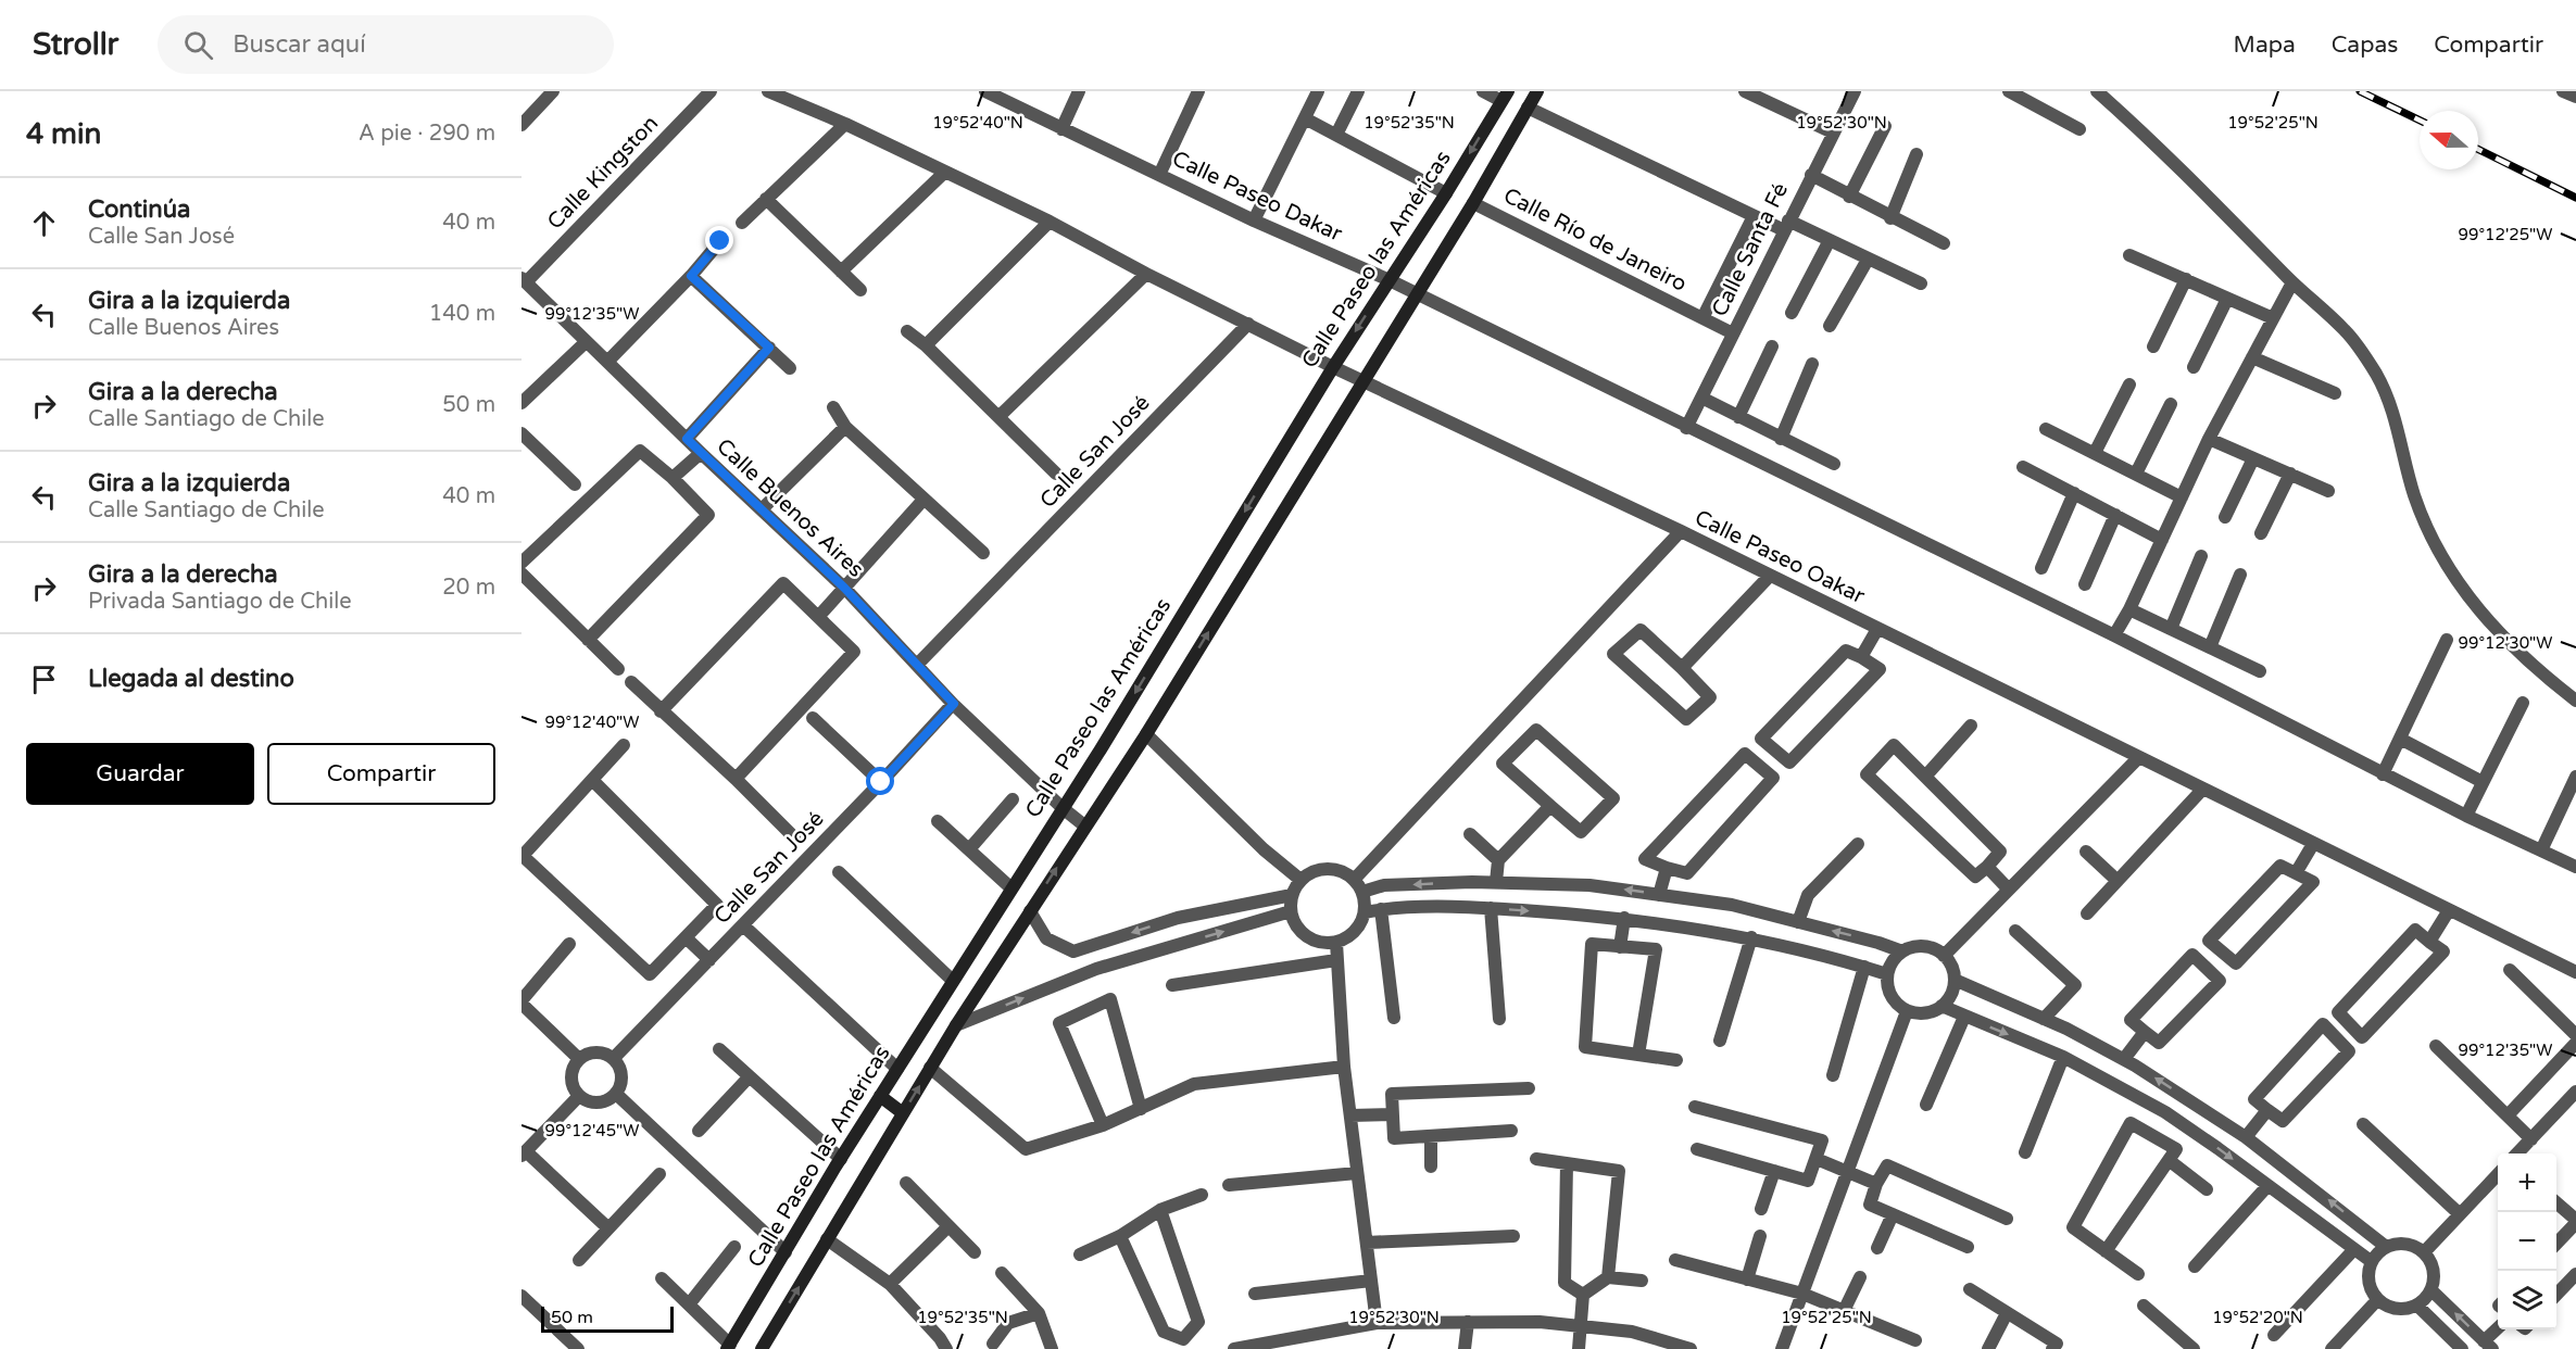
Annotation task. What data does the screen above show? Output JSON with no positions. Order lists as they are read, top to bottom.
{
  "streets": {
    "street": [
      "Calle Kingston",
      "Calle Paseo Dakar",
      "Calle Río de Janeiro",
      "Calle Santa Fé",
      "Calle Paseo las Américas",
      "Calle San José",
      "Calle Buenos Aires",
      "Calle Paseo Oakar"
    ]
  },
  "crossings": [
    ["Calle Kingston", "Calle Buenos Aires"],
    ["Calle Paseo Dakar", "Calle Santa Fé"],
    ["Calle Paseo Dakar", "Calle Paseo las Américas"],
    ["Calle Río de Janeiro", "Calle Santa Fé"],
    ["Calle Paseo las Américas", "Calle Buenos Aires"],
    ["Calle San José", "Calle Buenos Aires"]
  ],
  "scale_bar": "50 m",
  "north": "left",
  "page": {
    "header": "Strollr",
    "search": "Buscar aquí",
    "nav": ["Mapa", "Capas", "Compartir"],
    "heading": ["4 min", "A pie · 290 m"],
    "list": [
      ["Continúa", "Calle San José", "40 m"],
      ["Gira a la izquierda", "Calle Buenos Aires", "140 m"],
      ["Gira a la derecha", "Calle Santiago de Chile", "50 m"],
      ["Gira a la izquierda", "Calle Santiago de Chile", "40 m"],
      ["Gira a la derecha", "Privada Santiago de Chile", "20 m"],
      "Llegada al destino"
    ],
    "buttons": ["Guardar", "Compartir"],
    "map_buttons": ["+", "−"],
    "scale": "50 m"
  },
  "coordinates": [
    "19°52'40\"N",
    "19°52'35\"N",
    "19°52'30\"N",
    "19°52'25\"N",
    "99°12'25\"W",
    "99°12'35\"W",
    "99°12'30\"W",
    "99°12'40\"W",
    "99°12'45\"W",
    "19°52'20\"N"
  ]
}
